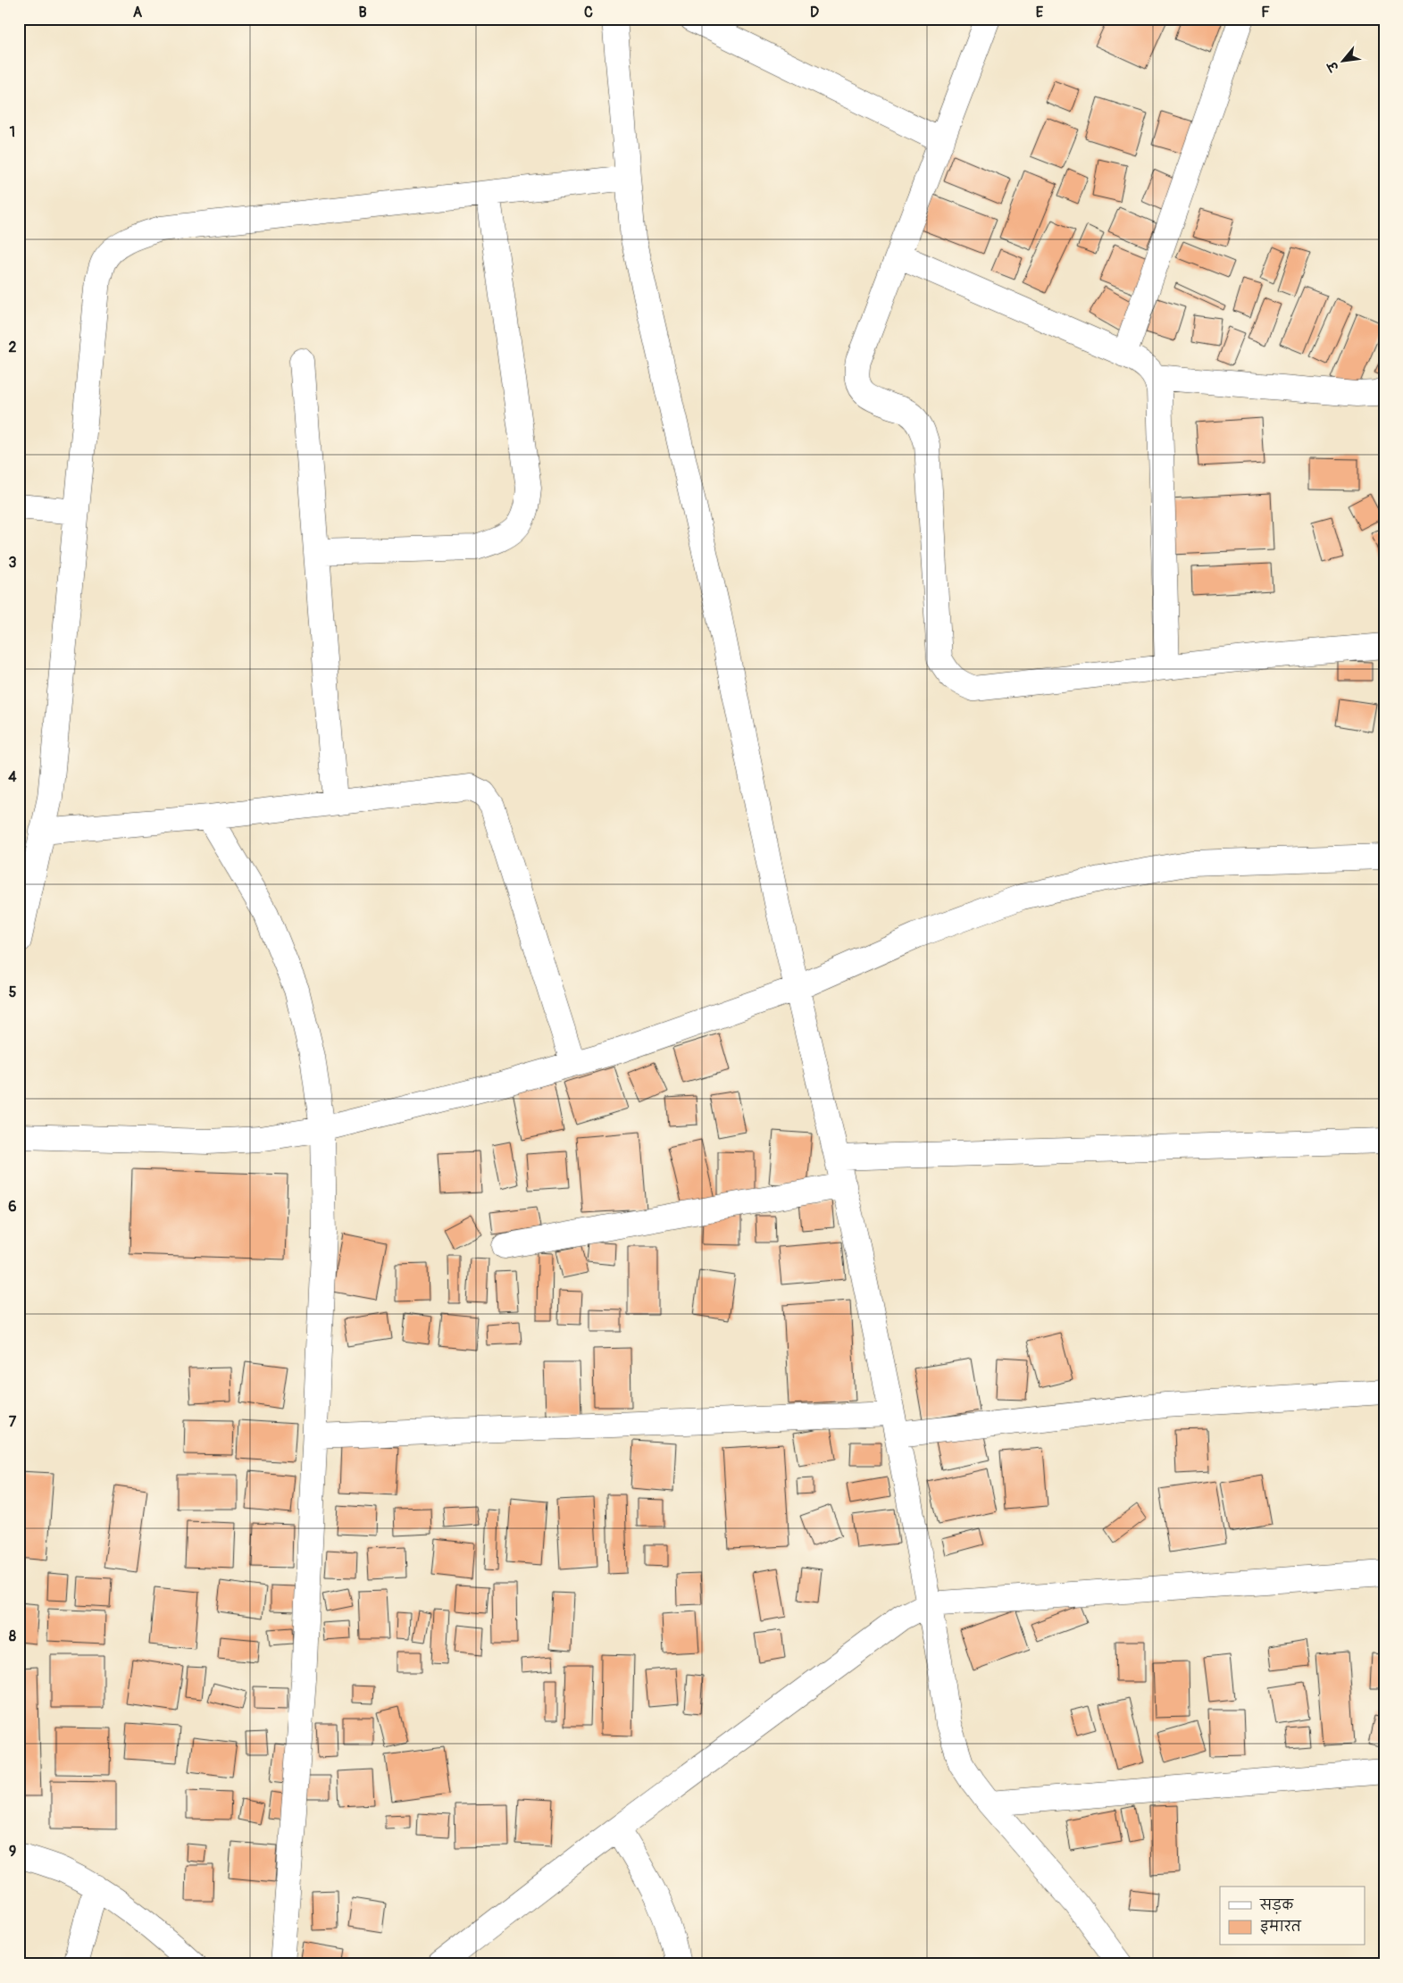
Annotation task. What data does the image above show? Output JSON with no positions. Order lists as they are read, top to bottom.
{
  "legend": ["सड़क", "इमारत"],
  "north": "bottom left",
  "grid": {
    "columns": [
      "A",
      "B",
      "C",
      "D",
      "E",
      "F"
    ],
    "rows": [
      "1",
      "2",
      "3",
      "4",
      "5",
      "6",
      "7",
      "8",
      "9"
    ]
  }
}
